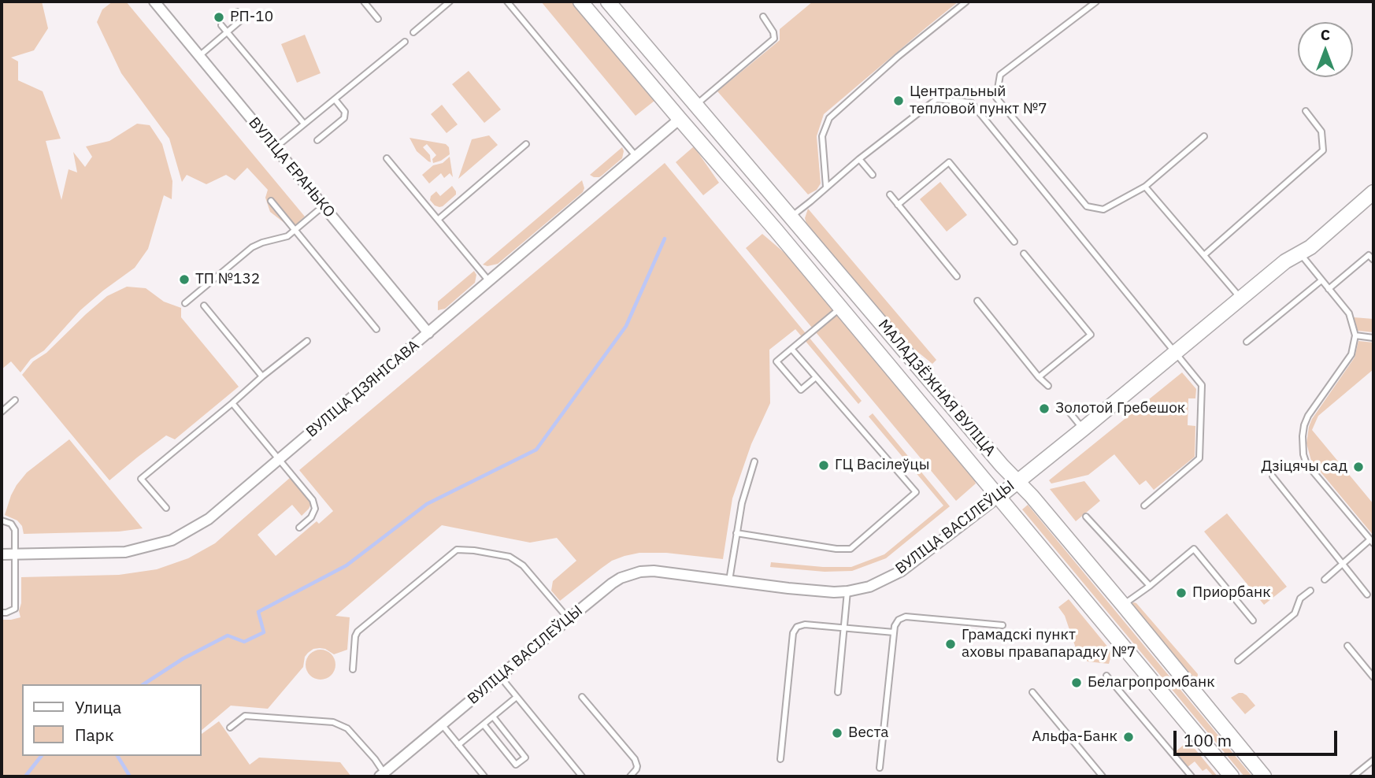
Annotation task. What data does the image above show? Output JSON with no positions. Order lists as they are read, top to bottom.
{
  "streets": {
    "main road": ["МАЛАДЗЁЖНАЯ ВУЛІЦА", "ВУЛІЦА ВАСІЛЕЎЦЫ"],
    "street": ["ВУЛІЦА ЕРАНЬКО", "ВУЛІЦА ДЗЯНІСАВА"]
  },
  "crossings": [
    ["ВУЛІЦА ЕРАНЬКО", "ВУЛІЦА ДЗЯНІСАВА"],
    ["МАЛАДЗЁЖНАЯ ВУЛІЦА", "ВУЛІЦА ДЗЯНІСАВА"],
    ["МАЛАДЗЁЖНАЯ ВУЛІЦА", "ВУЛІЦА ВАСІЛЕЎЦЫ"]
  ],
  "places": [
    "РП-10",
    "Центральный тепловой пункт №7",
    "ТП №132",
    "Золотой Гребешок",
    "ГЦ Васілеўцы",
    "Дзіцячы сад",
    "Приорбанк",
    "Грамадскі пункт аховы правапарадку №7",
    "Белагропромбанк",
    "Веста",
    "Альфа-Банк"
  ],
  "legend": ["Улица", "Парк"],
  "scale_bar": "100 m",
  "north": "top"
}
